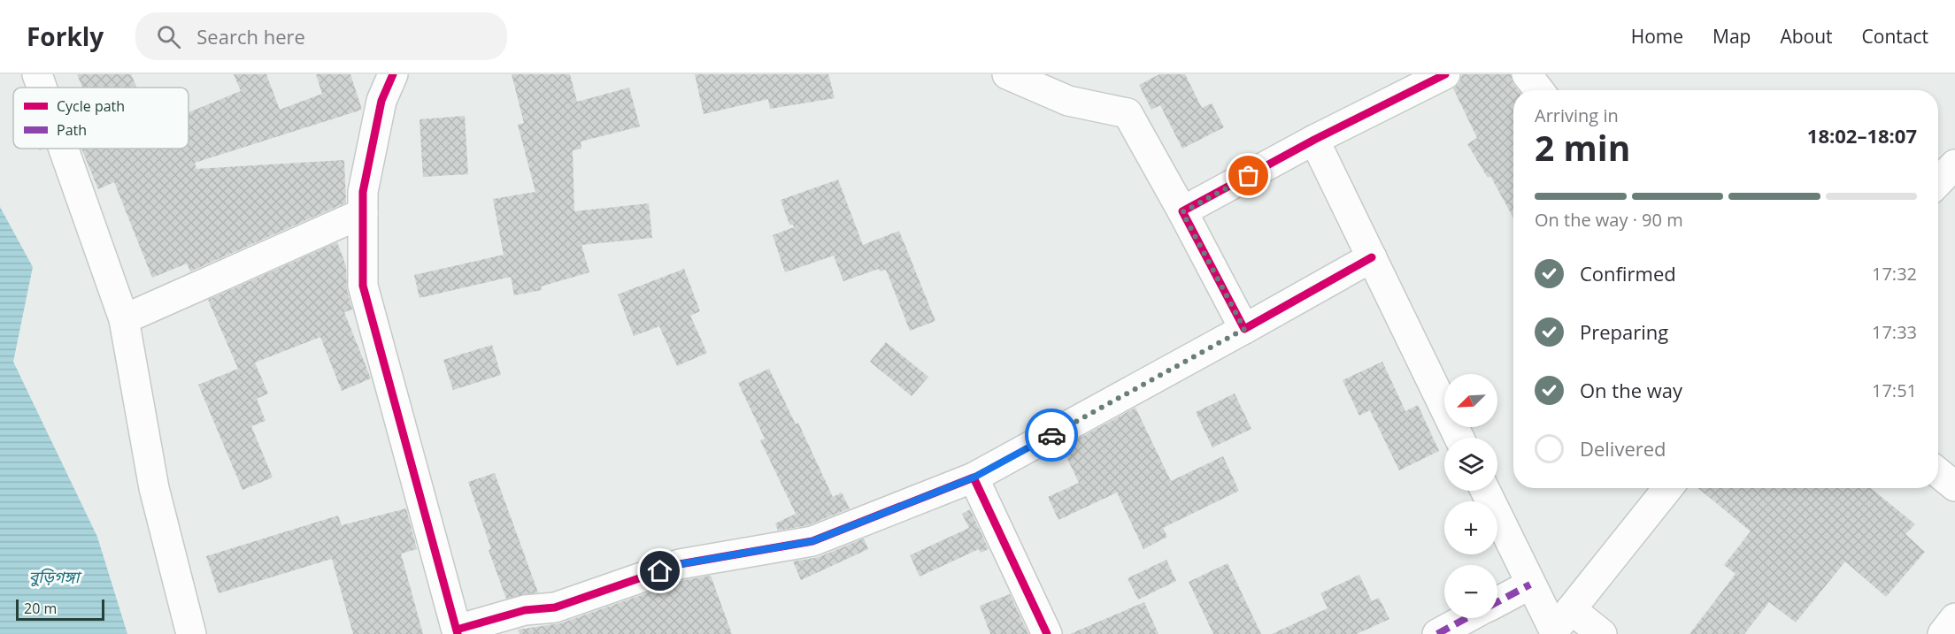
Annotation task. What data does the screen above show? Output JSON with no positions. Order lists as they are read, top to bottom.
{
  "water": ["বুড়িগঙ্গা"],
  "legend": ["Cycle path", "Path"],
  "scale_bar": "20 m",
  "north": "bottom left",
  "page": {
    "header": "Forkly",
    "search": "Search here",
    "nav": [
      "Home",
      "Map",
      "About",
      "Contact"
    ],
    "heading": ["2 min", "Arriving in", "18:02–18:07"],
    "bar": "On the way · 90 m",
    "list": [
      ["Confirmed", "17:32"],
      ["Preparing", "17:33"],
      ["On the way", "17:51"],
      "Delivered"
    ],
    "map_buttons": ["+", "−"],
    "scale": "20 m"
  }
}
